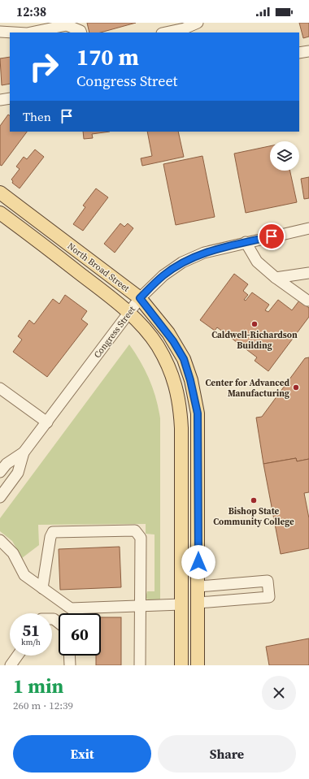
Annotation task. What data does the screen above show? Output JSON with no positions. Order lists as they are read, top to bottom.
{
  "streets": {
    "main road": ["North Broad Street"],
    "street": ["Congress Street"]
  },
  "crossings": [
    ["North Broad Street", "Congress Street"]
  ],
  "places": ["Caldwell-Richardson Building", "Center for Advanced Manufacturing", "Bishop State Community College"],
  "page": {
    "status": "12:38",
    "turn": ["170 m", "Congress Street"],
    "then": "Then",
    "speed": "51 km/h",
    "limit": "60",
    "heading": ["1 min", "260 m · 12:39"],
    "buttons": ["Exit", "Share"]
  }
}
